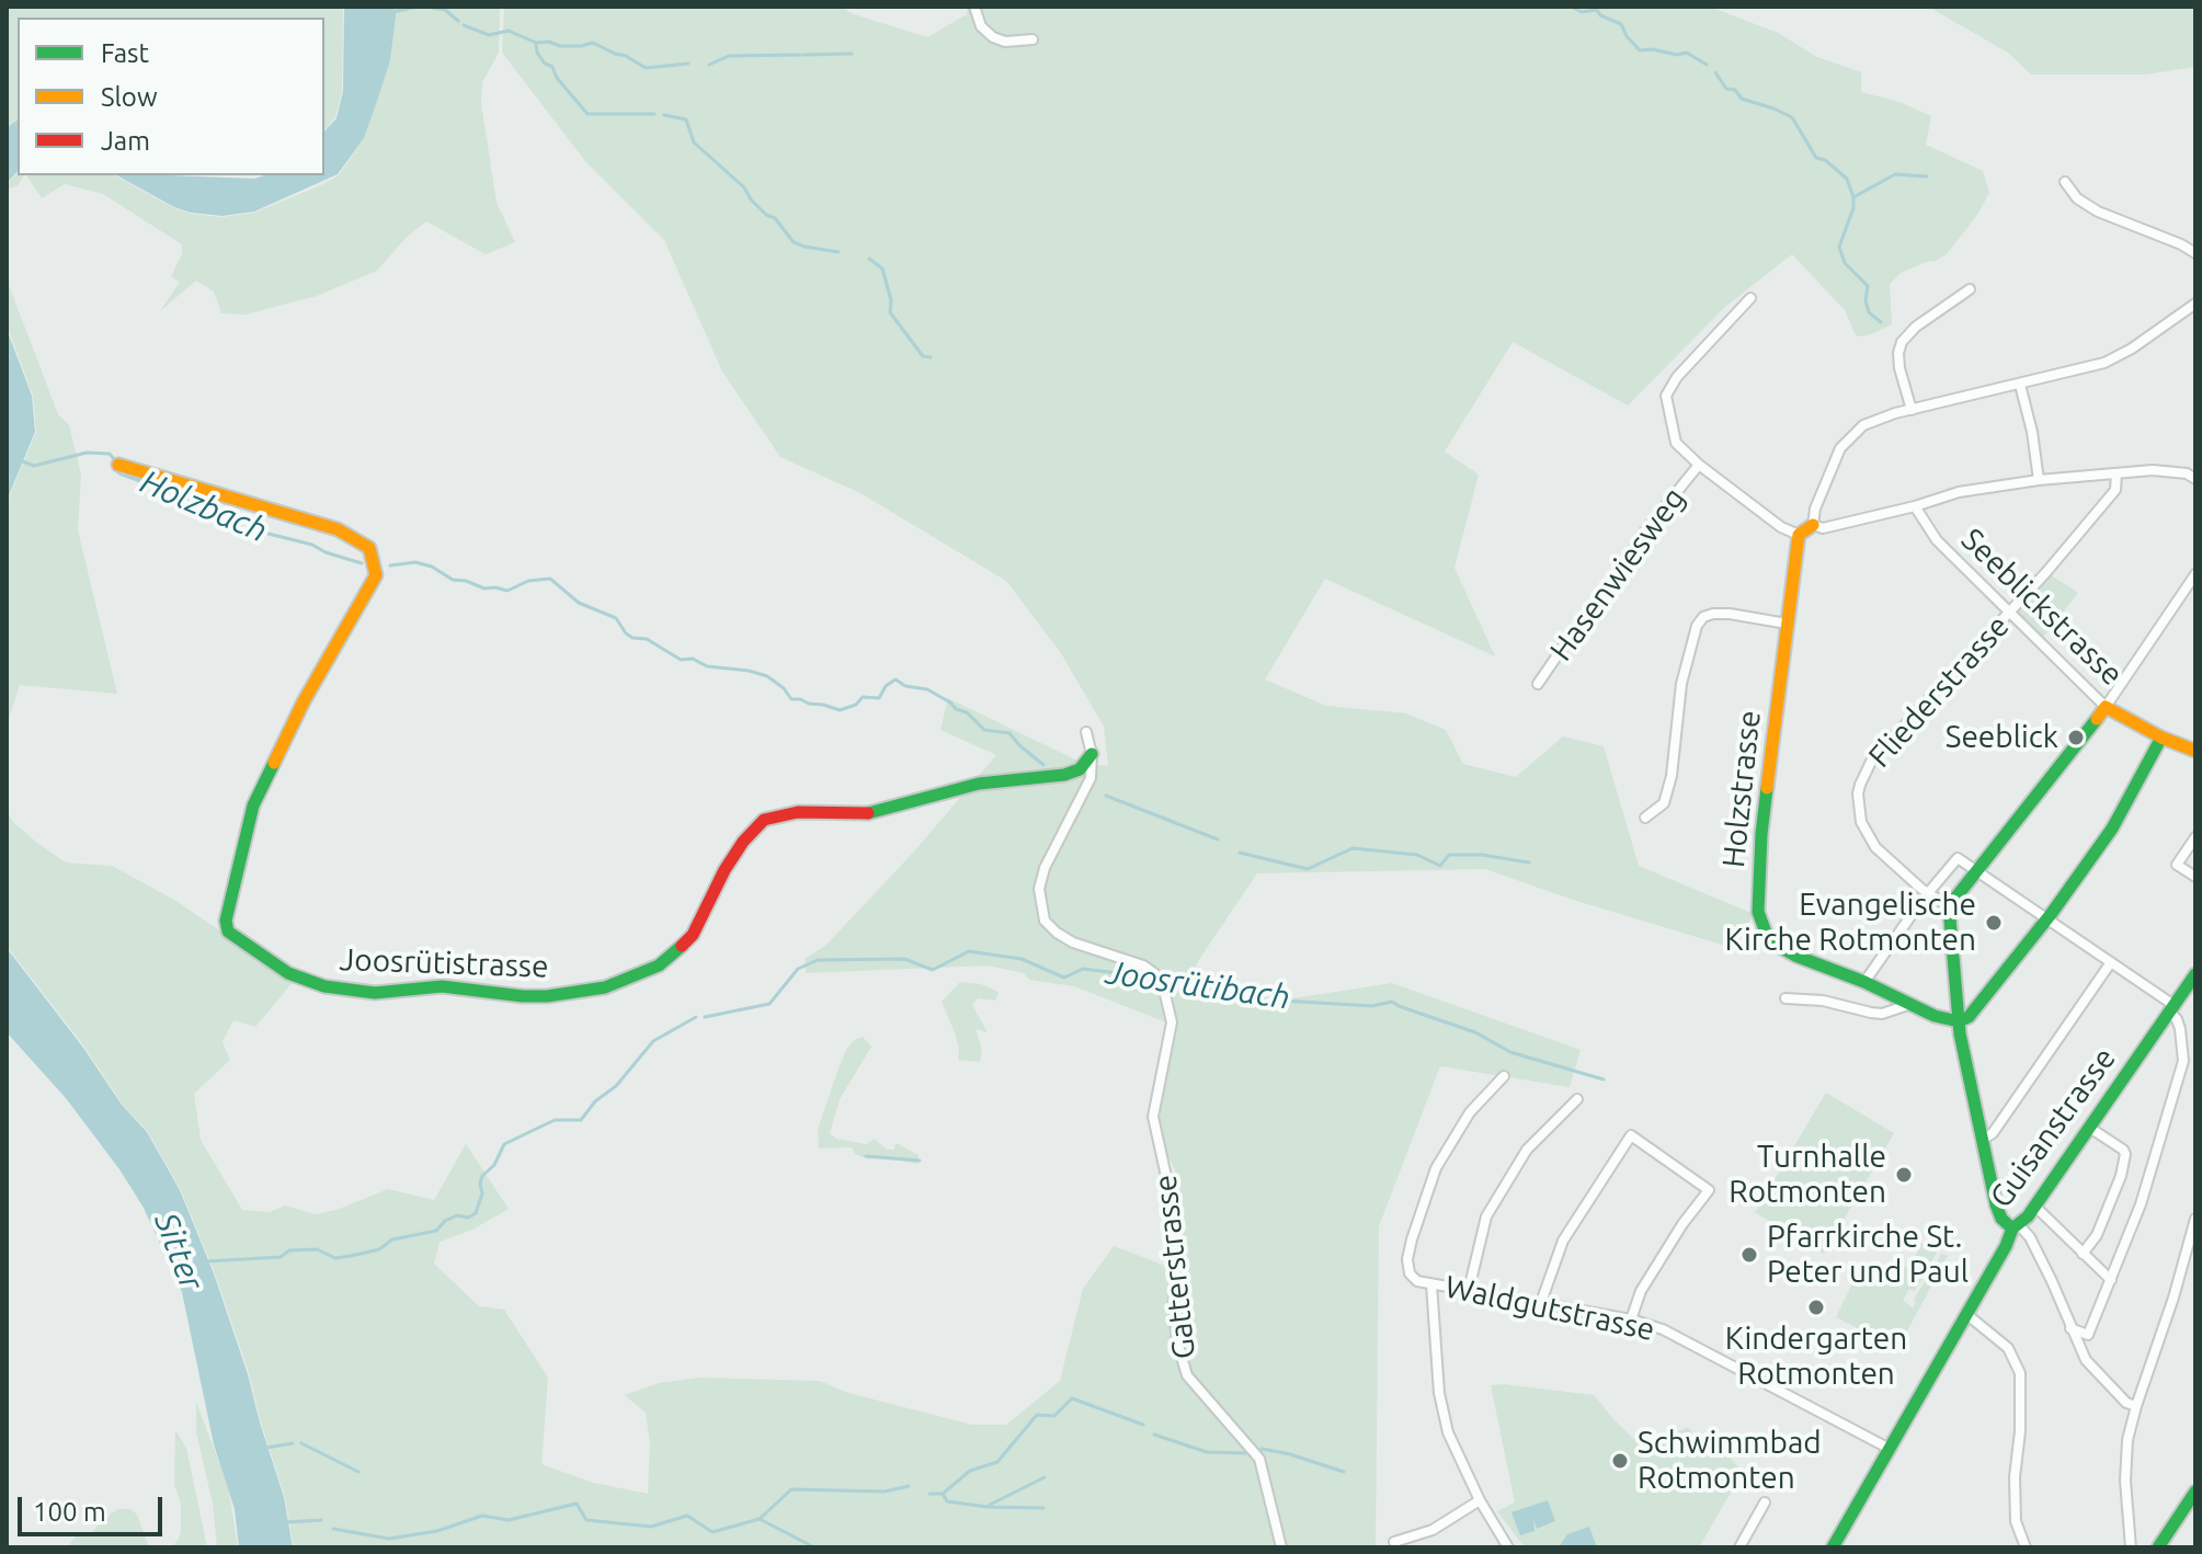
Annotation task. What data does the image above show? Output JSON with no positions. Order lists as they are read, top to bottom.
{
  "streets": {
    "street": [
      "Hasenwiesweg",
      "Seeblickstrasse",
      "Fliederstrasse",
      "Holzstrasse",
      "Joosrütistrasse",
      "Guisanstrasse",
      "Gatterstrasse",
      "Waldgutstrasse"
    ]
  },
  "crossings": [
    ["Seeblickstrasse", "Fliederstrasse"],
    ["Joosrütistrasse", "Gatterstrasse"],
    ["Guisanstrasse", "Waldgutstrasse"]
  ],
  "water": ["Holzbach", "Joosrütibach", "Sitter"],
  "places": [
    "Seeblick",
    "Evangelische Kirche Rotmonten",
    "Turnhalle Rotmonten",
    "Pfarrkirche St. Peter und Paul",
    "Kindergarten Rotmonten",
    "Schwimmbad Rotmonten"
  ],
  "legend": ["Fast", "Slow", "Jam"],
  "scale_bar": "100 m"
}
